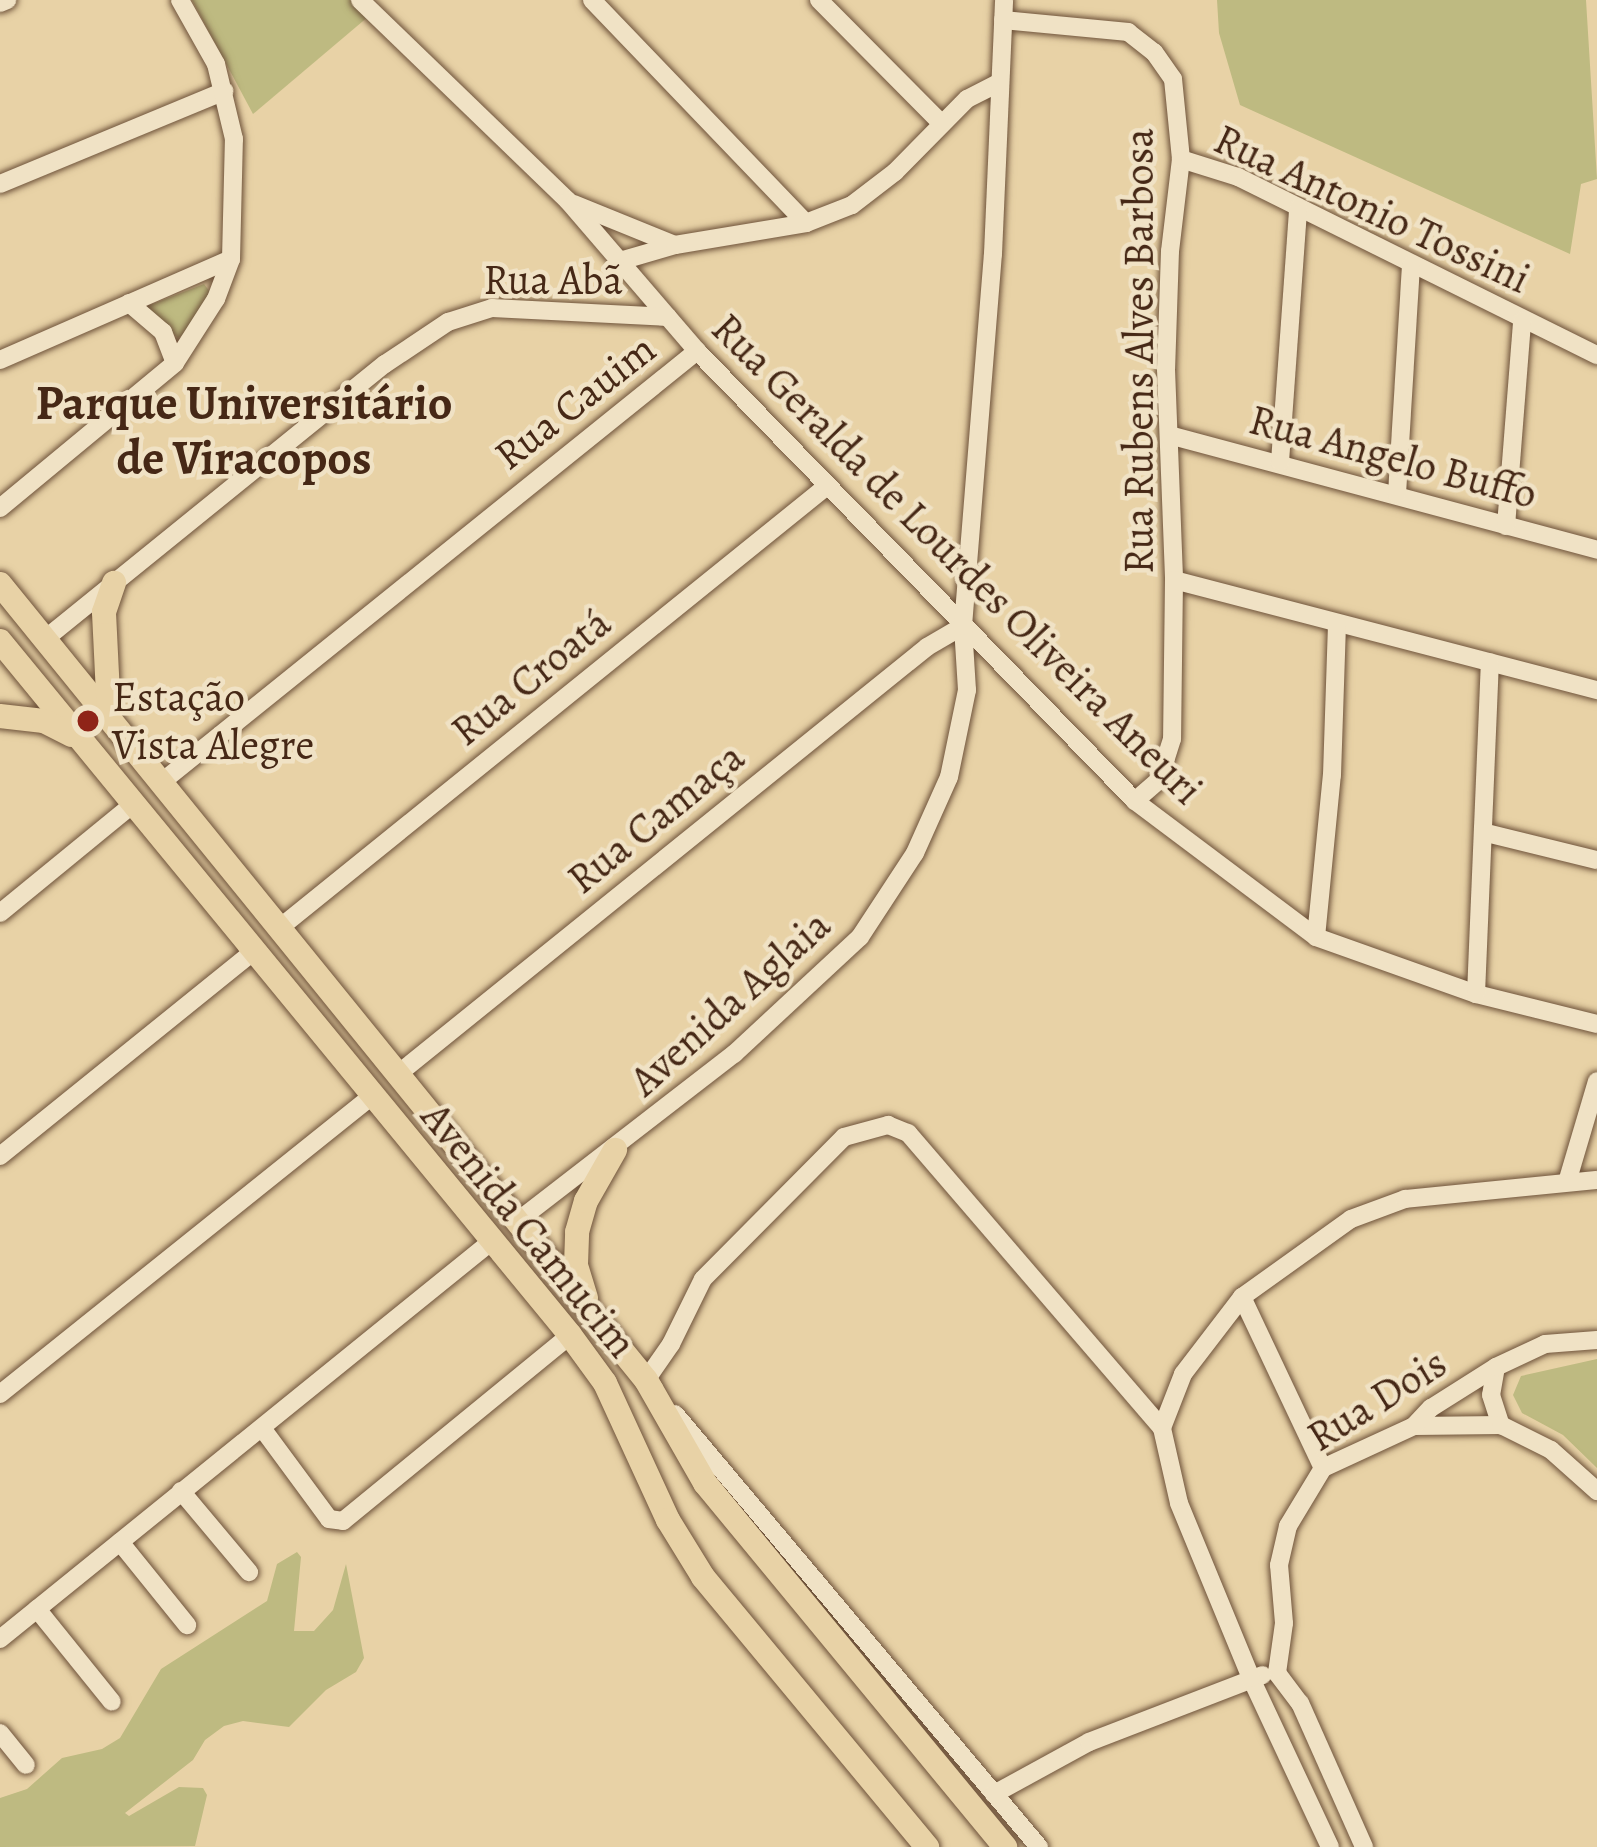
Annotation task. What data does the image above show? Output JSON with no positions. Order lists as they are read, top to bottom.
{
  "streets": {
    "main road": ["Avenida Camucim"],
    "street": [
      "Rua Antonio Tossini",
      "Rua Abã",
      "Rua Rubens Alves Barbosa",
      "Rua Cauim",
      "Rua Angelo Buffo",
      "Rua Geralda de Lourdes Oliveira Aneuri",
      "Rua Croatá",
      "Rua Camaça",
      "Avenida Aglaia",
      "Rua Dois"
    ]
  },
  "crossings": [
    ["Rua Antonio Tossini", "Rua Rubens Alves Barbosa"],
    ["Rua Abã", "Rua Geralda de Lourdes Oliveira Aneuri"],
    ["Rua Abã", "Avenida Camucim"],
    ["Rua Rubens Alves Barbosa", "Rua Angelo Buffo"],
    ["Rua Rubens Alves Barbosa", "Rua Geralda de Lourdes Oliveira Aneuri"],
    ["Rua Rubens Alves Barbosa", "Avenida Aglaia"],
    ["Rua Cauim", "Rua Geralda de Lourdes Oliveira Aneuri"],
    ["Rua Cauim", "Avenida Camucim"],
    ["Rua Geralda de Lourdes Oliveira Aneuri", "Rua Croatá"],
    ["Rua Geralda de Lourdes Oliveira Aneuri", "Rua Camaça"],
    ["Rua Geralda de Lourdes Oliveira Aneuri", "Avenida Aglaia"],
    ["Rua Croatá", "Avenida Camucim"],
    ["Rua Camaça", "Avenida Aglaia"],
    ["Rua Camaça", "Avenida Camucim"],
    ["Avenida Aglaia", "Avenida Camucim"]
  ],
  "districts": ["Parque Universitário de Viracopos"],
  "places": ["Estação Vista Alegre"]
}
